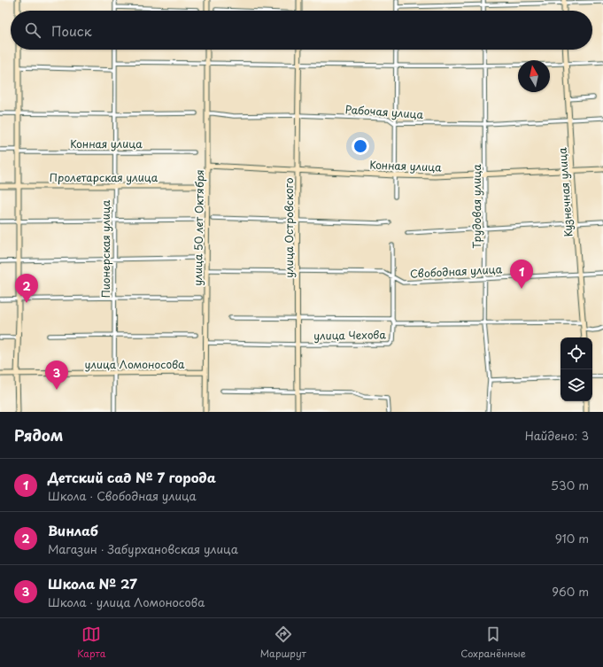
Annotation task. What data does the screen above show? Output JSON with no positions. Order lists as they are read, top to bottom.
{
  "streets": {
    "street": [
      "Рабочая улица",
      "Конная улица",
      "Пролетарская улица",
      "Кузнечная улица",
      "Трудовая улица",
      "улица 50 лет Октября",
      "улица Островского",
      "Пионерская улица",
      "Свободная улица",
      "улица Чехова",
      "улица Ломоносова"
    ]
  },
  "crossings": [
    ["Рабочая улица", "Кузнечная улица"],
    ["Рабочая улица", "Трудовая улица"],
    ["Рабочая улица", "улица 50 лет Октября"],
    ["Рабочая улица", "улица Островского"],
    ["Конная улица", "Кузнечная улица"],
    ["Конная улица", "Трудовая улица"],
    ["Конная улица", "улица 50 лет Октября"],
    ["Конная улица", "улица Островского"],
    ["Конная улица", "Пионерская улица"],
    ["Пролетарская улица", "улица 50 лет Октября"],
    ["Пролетарская улица", "Пионерская улица"],
    ["Кузнечная улица", "Свободная улица"],
    ["Кузнечная улица", "улица Чехова"],
    ["Трудовая улица", "Свободная улица"],
    ["Трудовая улица", "улица Чехова"],
    ["улица 50 лет Октября", "Свободная улица"],
    ["улица 50 лет Октября", "улица Чехова"],
    ["улица 50 лет Октября", "улица Ломоносова"],
    ["улица Островского", "Свободная улица"],
    ["улица Островского", "улица Чехова"],
    ["Пионерская улица", "улица Ломоносова"]
  ],
  "north": "top",
  "page": {
    "search": "Поиск",
    "pins": ["1", "2", "3"],
    "heading": ["Рядом", "Найдено: 3"],
    "list": [
      {
        "mark": "1",
        "name": "Детский сад № 7 города",
        "note": "Школа · Свободная улица",
        "value": "530 m"
      },
      {
        "mark": "2",
        "name": "Винлаб",
        "note": "Магазин · Забурхановская улица",
        "value": "910 m"
      },
      {
        "mark": "3",
        "name": "Школа № 27",
        "note": "Школа · улица Ломоносова",
        "value": "960 m"
      }
    ],
    "nav": ["Карта", "Маршрут", "Сохранённые"]
  }
}
